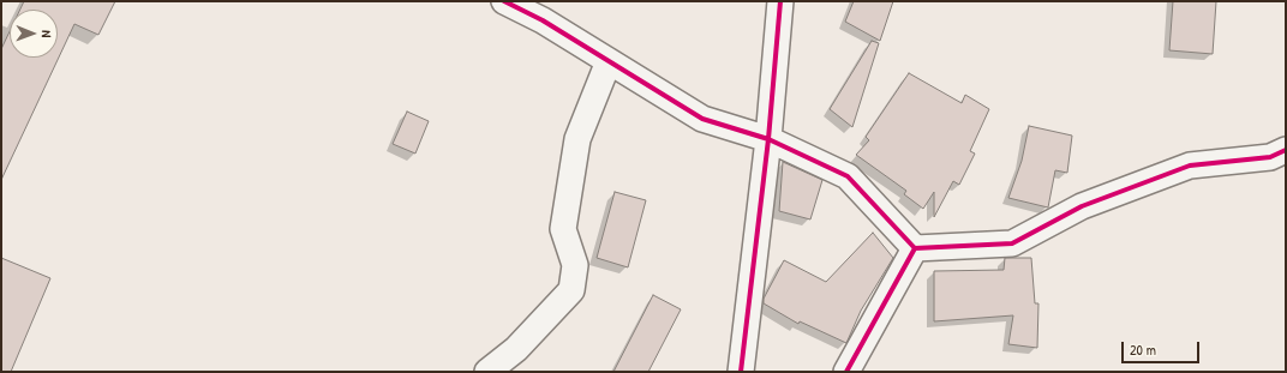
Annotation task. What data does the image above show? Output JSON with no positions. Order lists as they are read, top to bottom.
{
  "scale_bar": "20 m",
  "north": "right"
}
